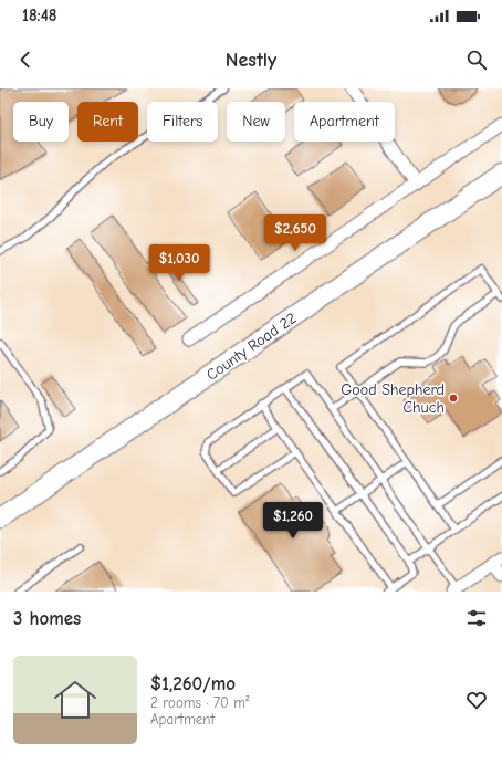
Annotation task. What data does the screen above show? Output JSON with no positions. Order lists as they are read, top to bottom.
{
  "streets": {
    "main road": ["County Road 22"]
  },
  "places": ["Good Shepherd Chuch"],
  "page": {
    "status": "18:48",
    "header": "Nestly",
    "chip": [
      "Buy",
      "Rent",
      "Filters",
      "New",
      "Apartment"
    ],
    "price": ["$2,650", "$1,030", "$1,260"],
    "heading": "3 homes",
    "list": [
      {
        "name": "$1,260/mo",
        "note": "2 rooms · 70 m² · Apartment"
      }
    ]
  }
}
